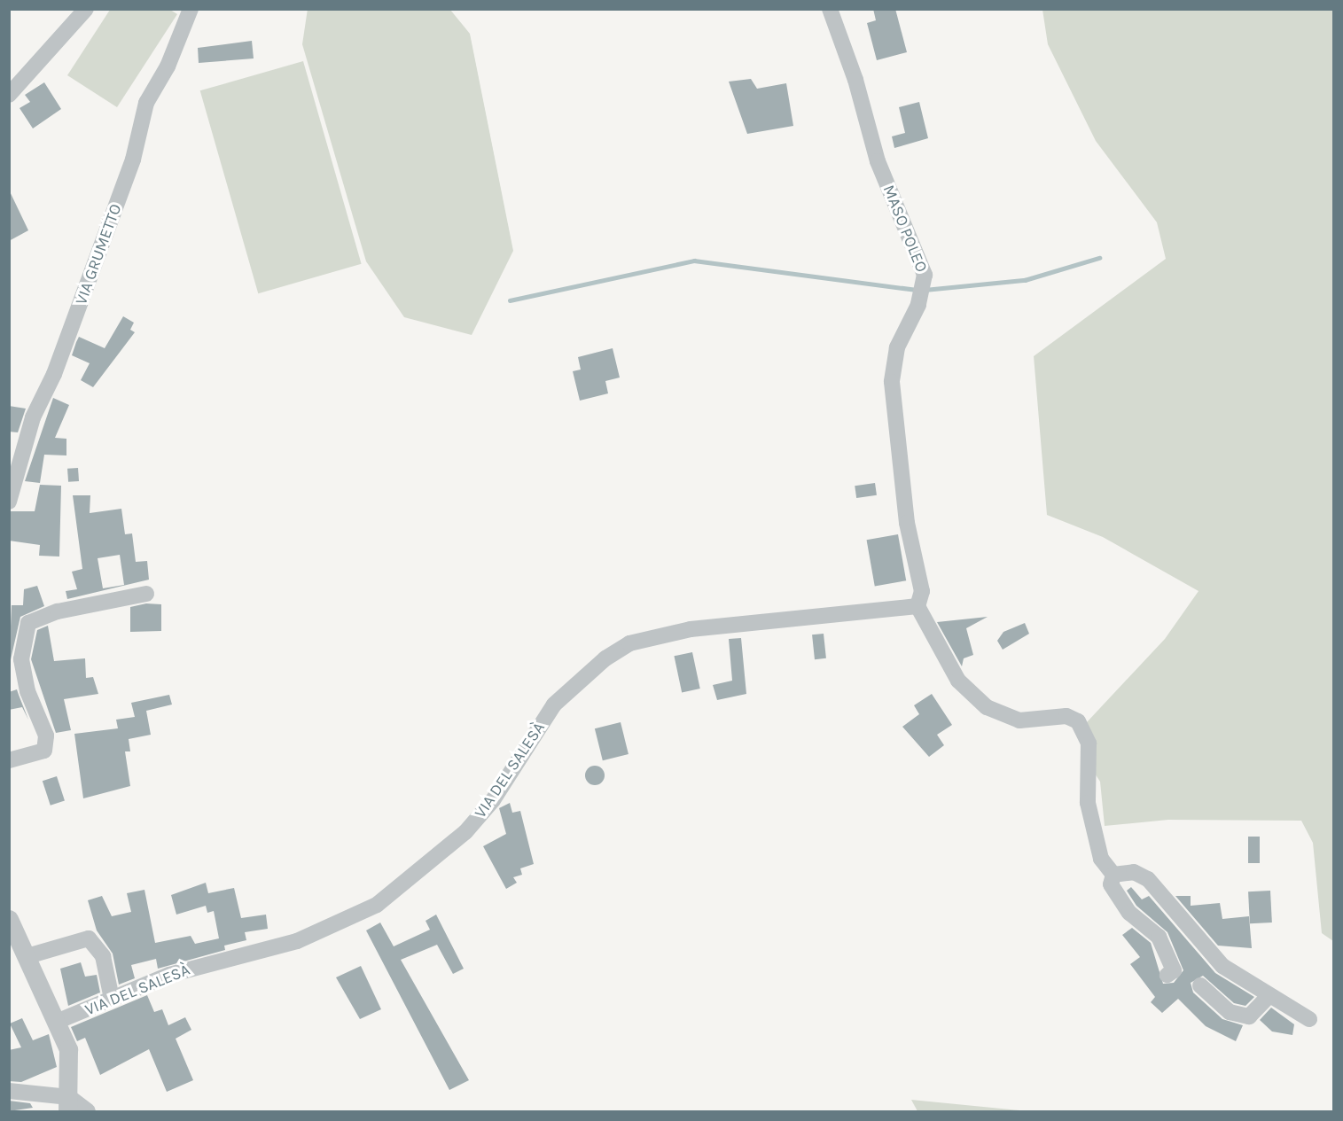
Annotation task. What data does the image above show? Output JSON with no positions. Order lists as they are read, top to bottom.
{
  "streets": {
    "street": ["MASO POLEO", "VIA GRUMETTO", "VIA DEL SALESÀ"]
  },
  "crossings": [
    ["MASO POLEO", "VIA DEL SALESÀ"]
  ]
}
